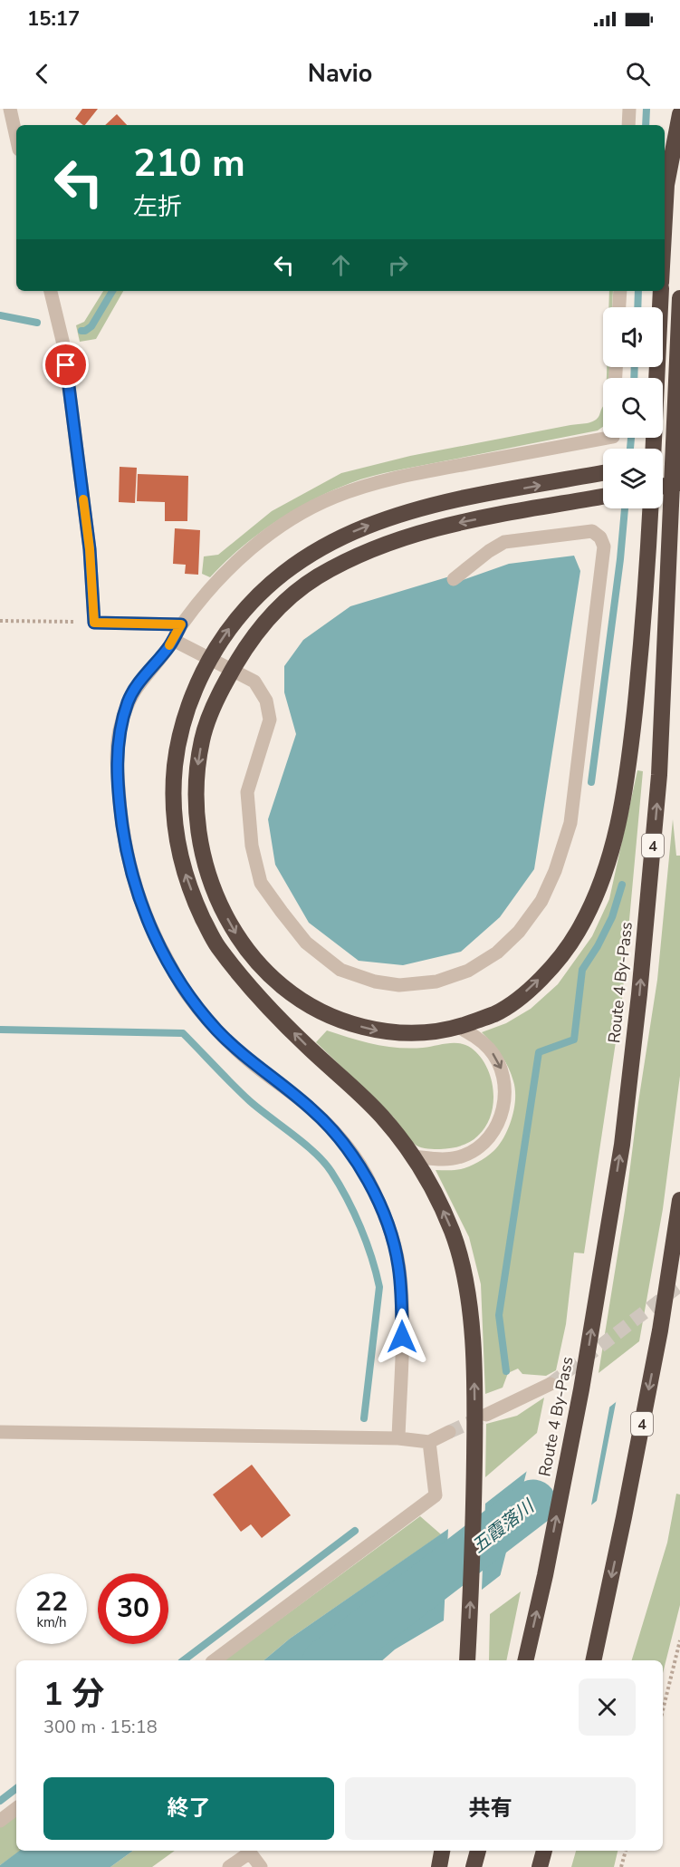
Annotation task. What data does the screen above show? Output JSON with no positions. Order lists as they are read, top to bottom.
{
  "streets": {
    "highway": ["4", "Route 4 By-Pass"]
  },
  "water": ["五霞落川"],
  "page": {
    "status": "15:17",
    "header": "Navio",
    "turn": ["210 m", "左折"],
    "speed": "22 km/h",
    "limit": "30",
    "heading": ["1 分", "300 m · 15:18"],
    "buttons": ["終了", "共有"]
  }
}
